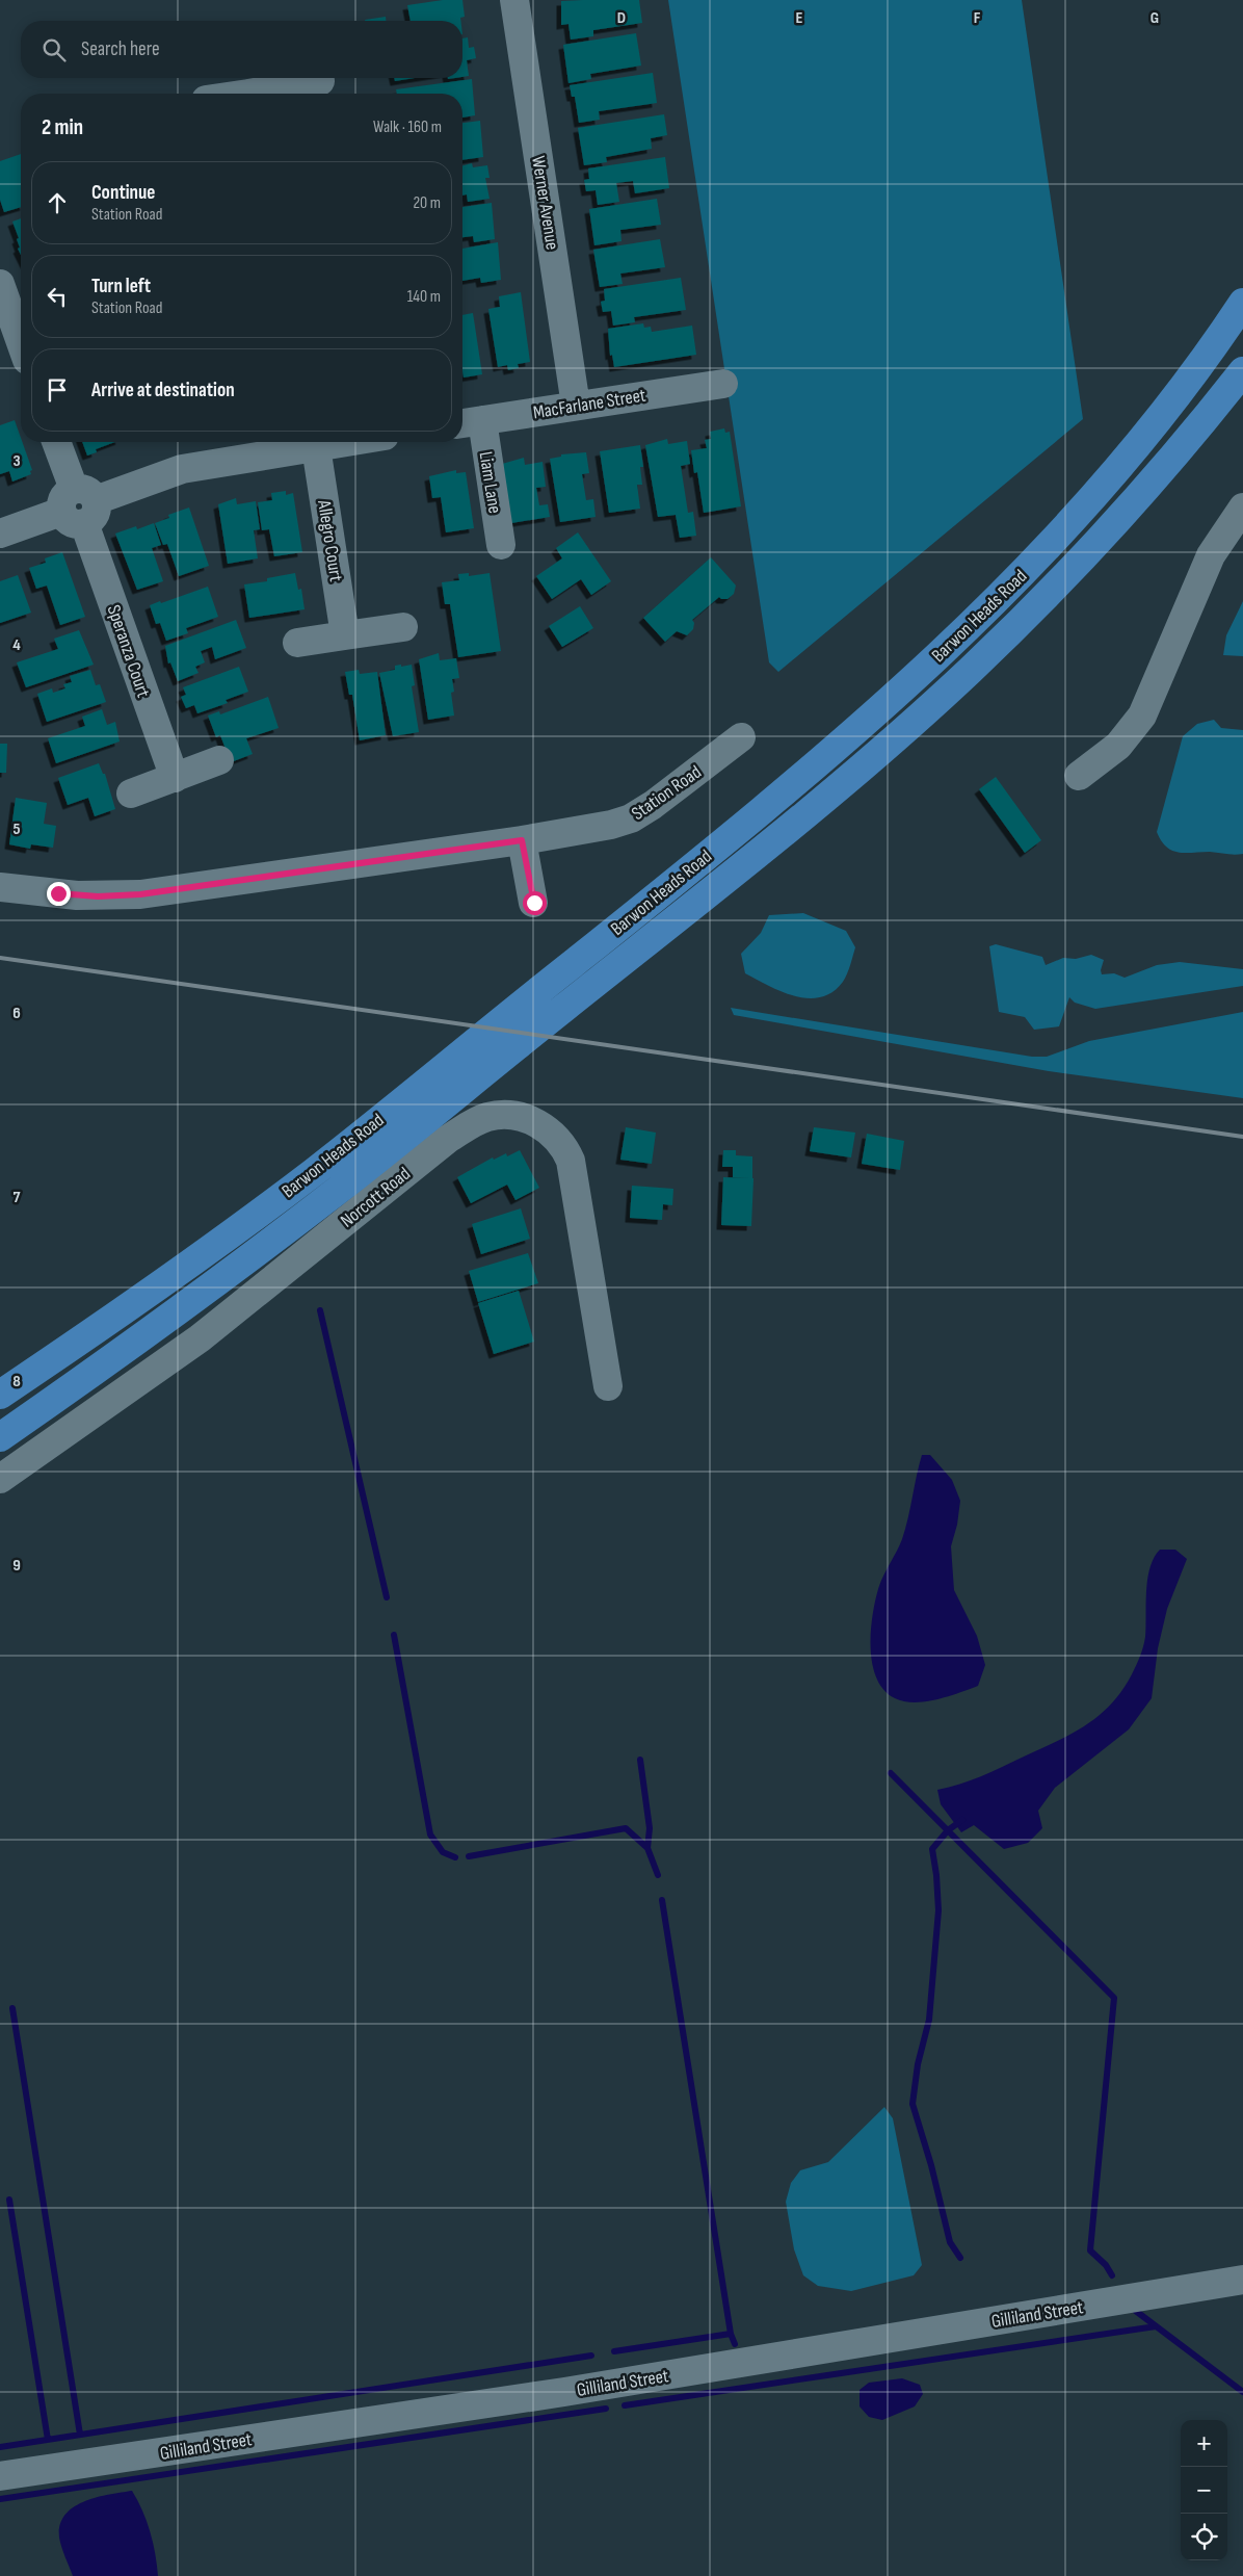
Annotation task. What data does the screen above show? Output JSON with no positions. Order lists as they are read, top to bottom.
{
  "streets": {
    "main road": ["Barwon Heads Road"],
    "street": [
      "Werner Avenue",
      "MacFarlane Street",
      "Liam Lane",
      "Allegro Court",
      "Speranza Court",
      "Station Road",
      "Norcott Road",
      "Gilliland Street"
    ]
  },
  "crossings": [
    ["Werner Avenue", "MacFarlane Street"],
    ["MacFarlane Street", "Liam Lane"]
  ],
  "page": {
    "search": "Search here",
    "heading": ["2 min", "Walk · 160 m"],
    "list": [
      ["Continue", "Station Road", "20 m"],
      ["Turn left", "Station Road", "140 m"],
      "Arrive at destination"
    ],
    "map_buttons": ["+", "−"]
  },
  "grid": {
    "columns": [
      "D",
      "E",
      "F",
      "G"
    ],
    "rows": [
      "3",
      "4",
      "5",
      "6",
      "7",
      "8",
      "9"
    ]
  }
}
